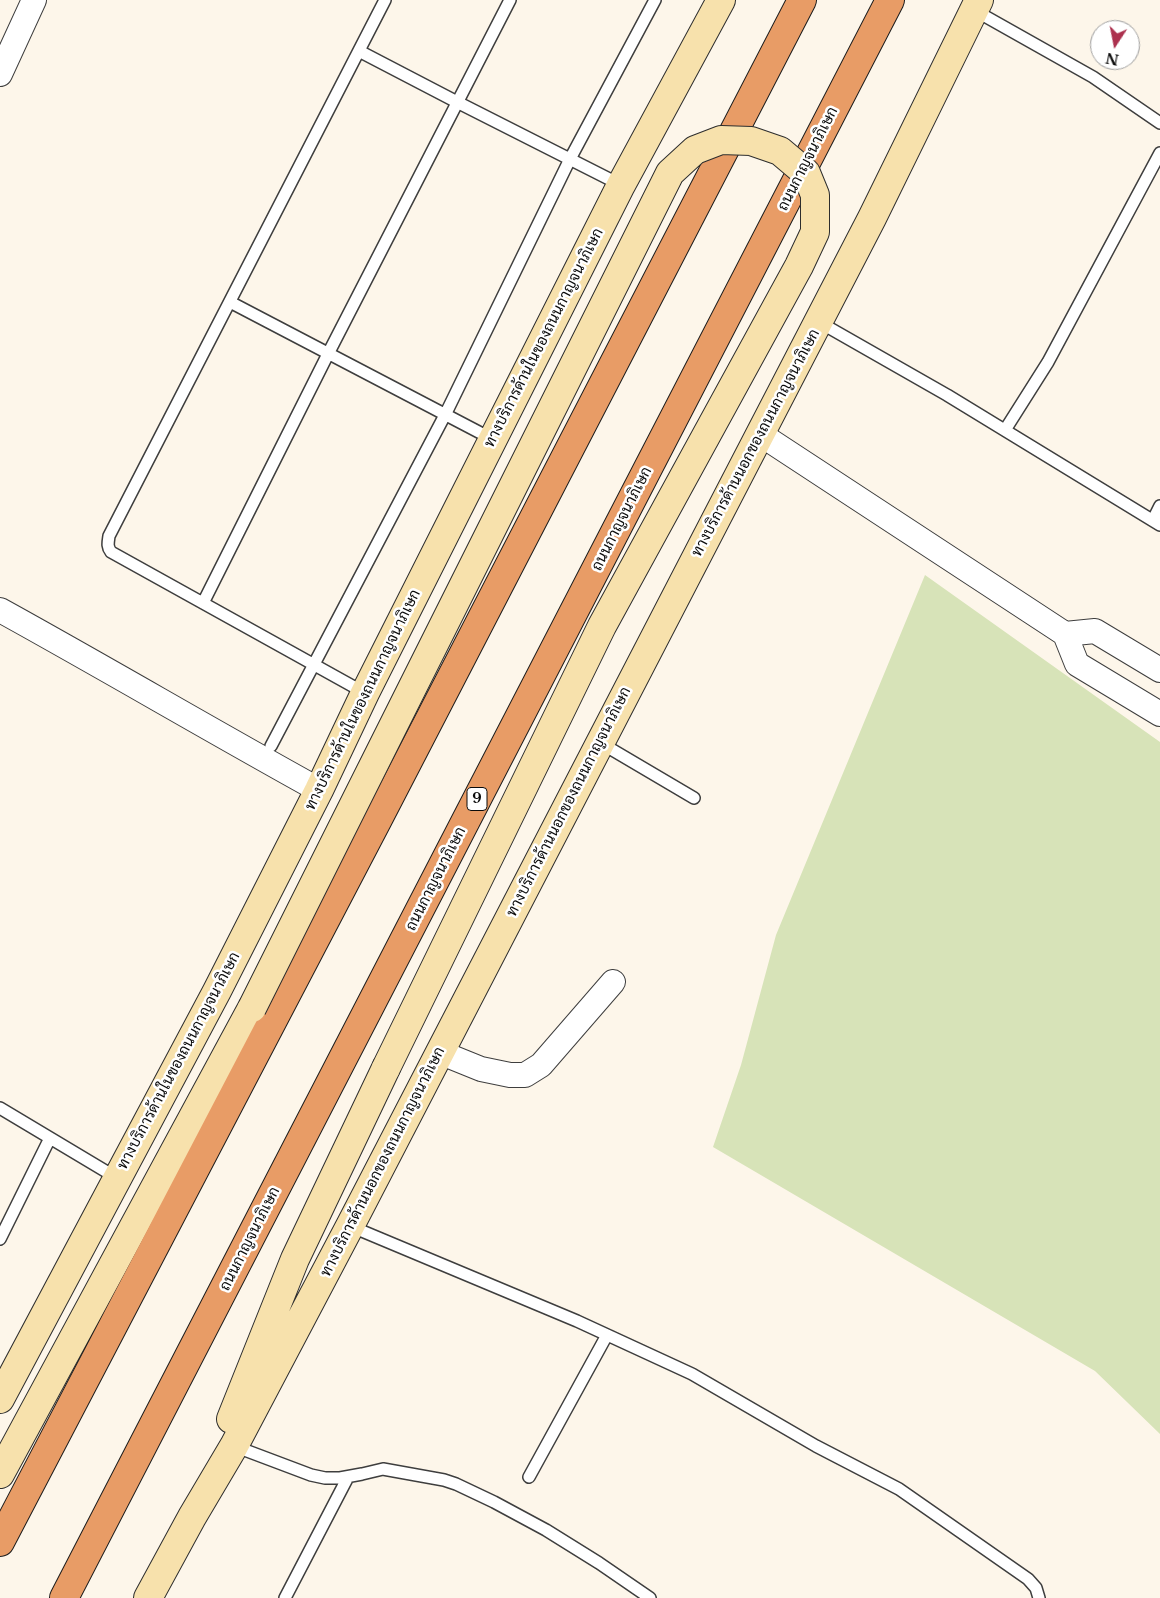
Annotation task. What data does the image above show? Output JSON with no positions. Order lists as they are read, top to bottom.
{
  "streets": {
    "highway": ["ถนนกาญจนาภิเษก", "9"],
    "main road": ["ทางบริการด้านในของถนนกาญจนาภิเษก", "ทางบริการด้านนอกของถนนกาญจนาภิเษก"]
  },
  "north": "bottom"
}
